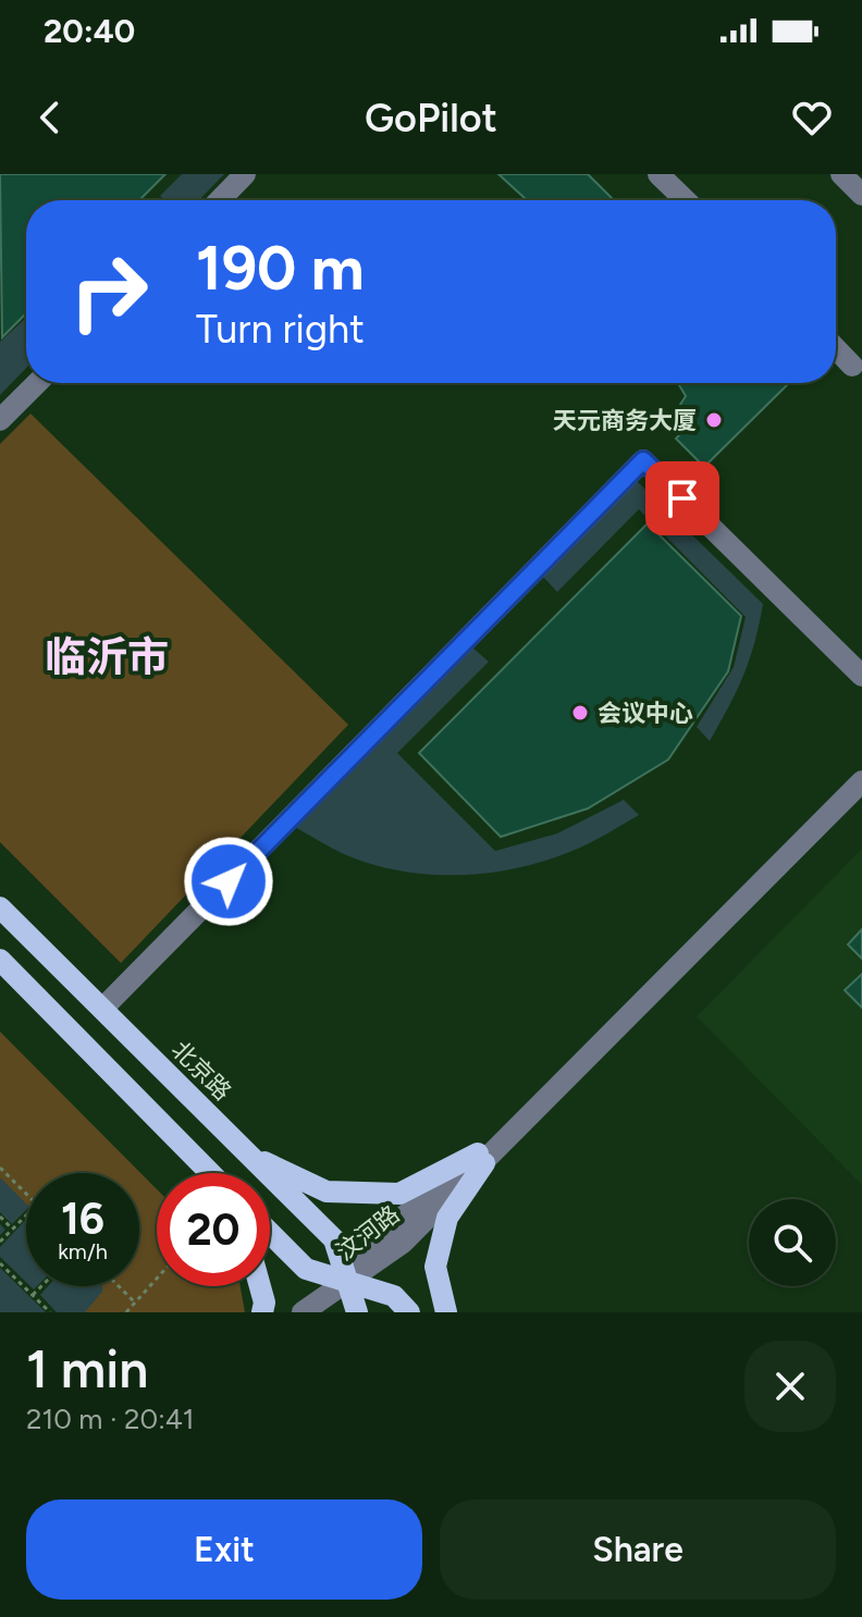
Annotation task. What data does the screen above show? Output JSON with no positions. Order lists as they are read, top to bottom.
{
  "streets": {
    "main road": ["北京路"],
    "street": ["汶河路"]
  },
  "crossings": [
    ["北京路", "汶河路"]
  ],
  "districts": ["临沂市"],
  "places": ["天元商务大厦", "会议中心"],
  "page": {
    "status": "20:40",
    "header": "GoPilot",
    "turn": ["190 m", "Turn right"],
    "speed": "16 km/h",
    "limit": "20",
    "heading": ["1 min", "210 m · 20:41"],
    "buttons": ["Exit", "Share"]
  }
}
